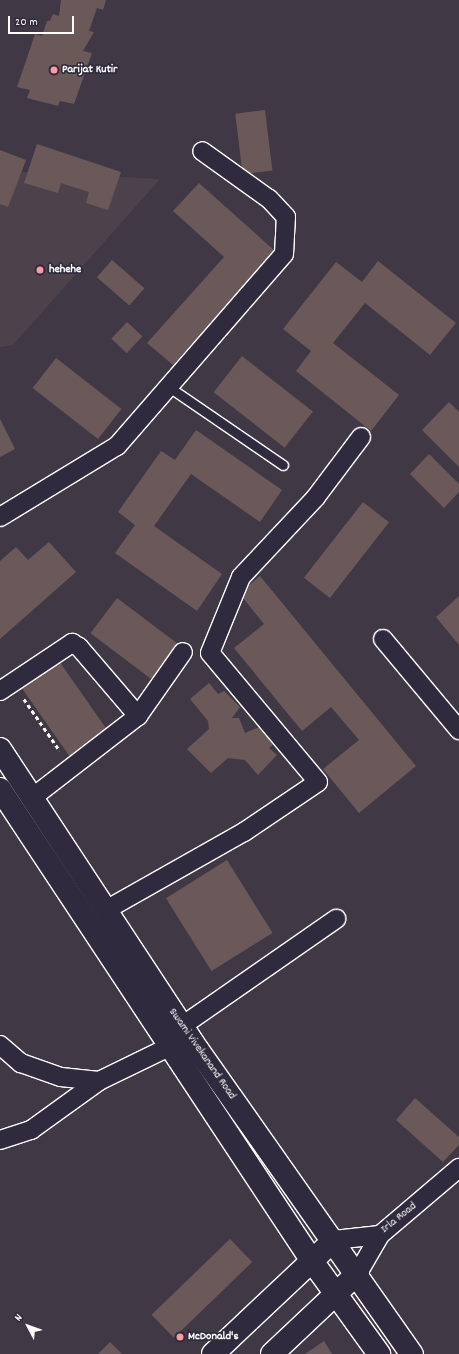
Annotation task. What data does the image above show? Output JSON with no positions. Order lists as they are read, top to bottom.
{
  "streets": {
    "main road": ["Swami Vivekanand Road"],
    "street": ["Irla Road"]
  },
  "crossings": [
    ["Swami Vivekanand Road", "Irla Road"]
  ],
  "places": ["Parijat Kutir", "hehehe", "McDonald's"],
  "scale_bar": "20 m",
  "north": "top left"
}
